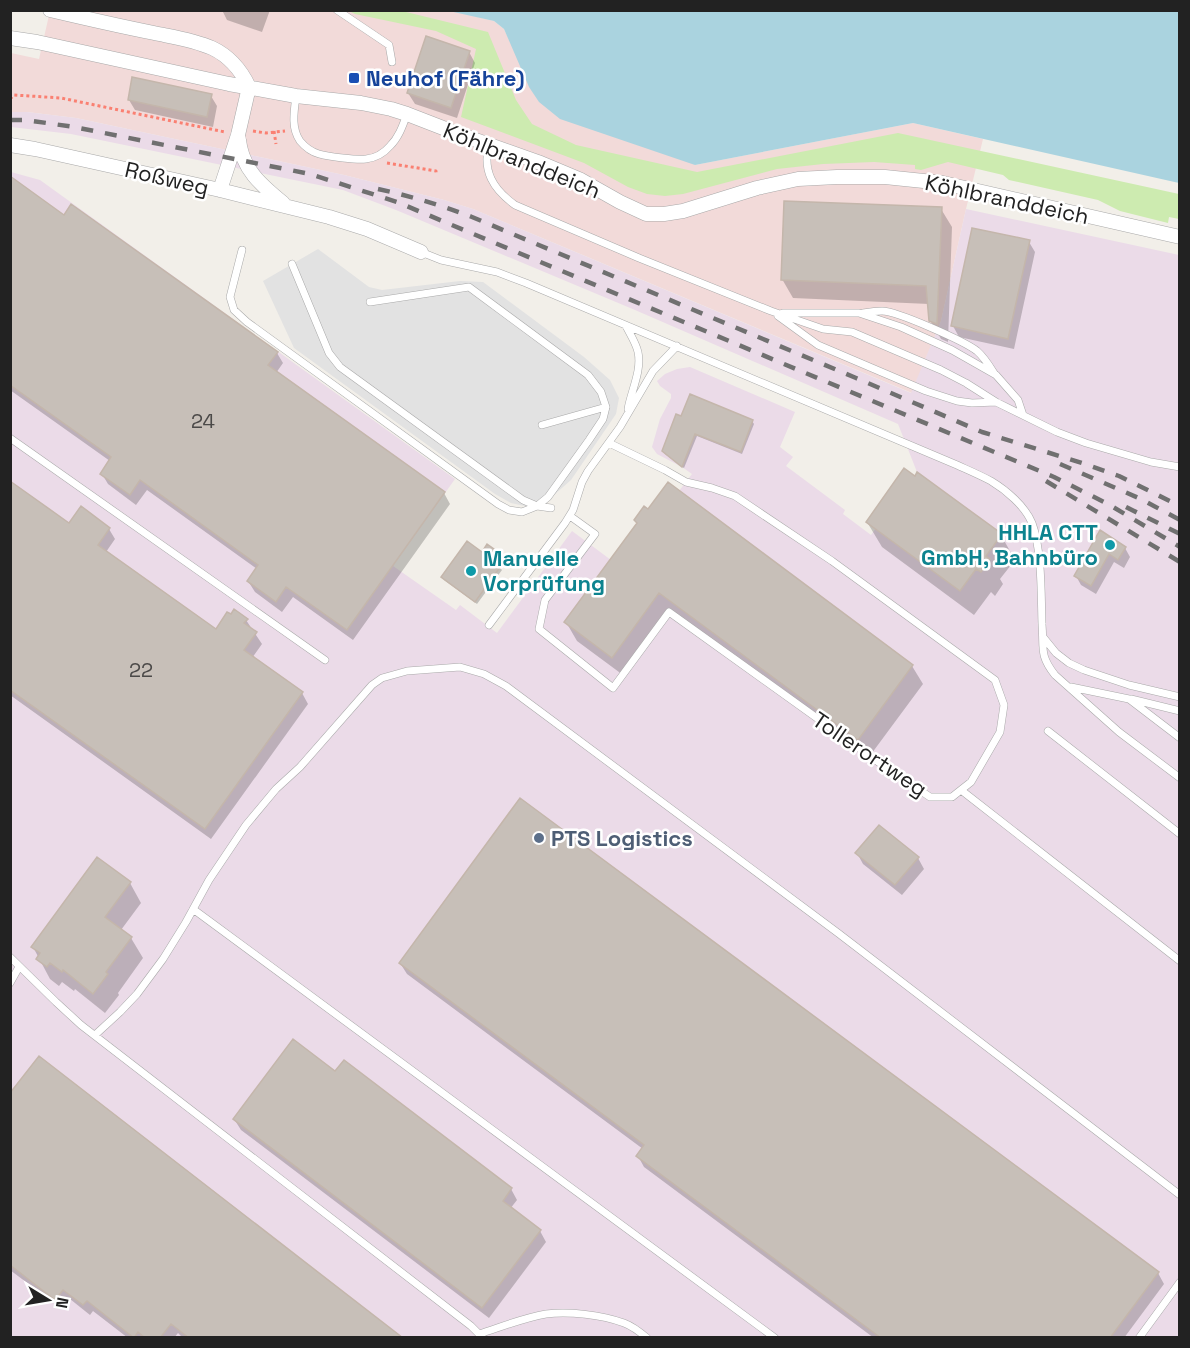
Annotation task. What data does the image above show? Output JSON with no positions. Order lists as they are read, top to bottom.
{
  "streets": {
    "street": ["Köhlbranddeich", "Roßweg"],
    "lane": ["Tollerortweg"]
  },
  "crossings": [
    ["Köhlbranddeich", "Roßweg"]
  ],
  "places": {
    "transit": ["Neuhof (Fähre)"],
    "other": ["HHLA CTT GmbH, Bahnbüro", "Manuelle Vorprüfung", "PTS Logistics"]
  },
  "house_numbers": ["24", "22"],
  "north": "right"
}
